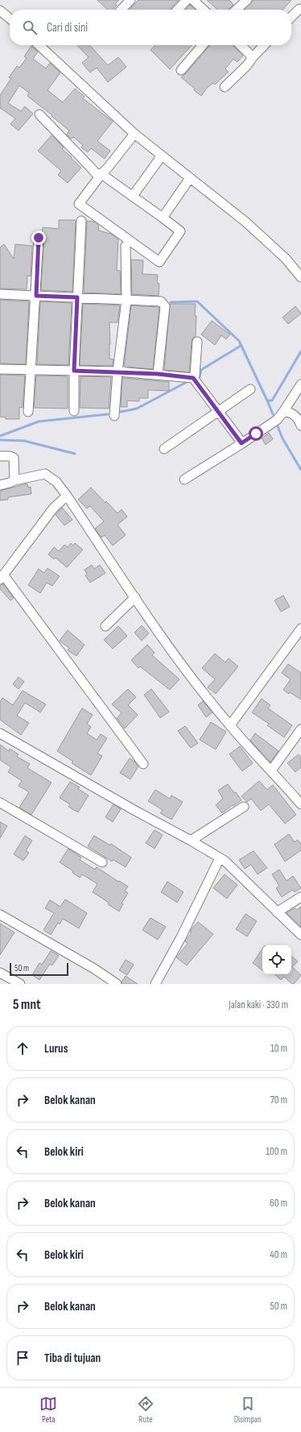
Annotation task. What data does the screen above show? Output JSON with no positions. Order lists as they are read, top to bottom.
{
  "scale_bar": "50 m",
  "page": {
    "search": "Cari di sini",
    "scale": "50 m",
    "heading": ["5 mnt", "Jalan kaki · 330 m"],
    "list": [
      ["Lurus", "10 m"],
      ["Belok kanan", "70 m"],
      ["Belok kiri", "100 m"],
      ["Belok kanan", "60 m"],
      ["Belok kiri", "40 m"],
      ["Belok kanan", "50 m"],
      "Tiba di tujuan"
    ],
    "nav": ["Peta", "Rute", "Disimpan"]
  }
}
